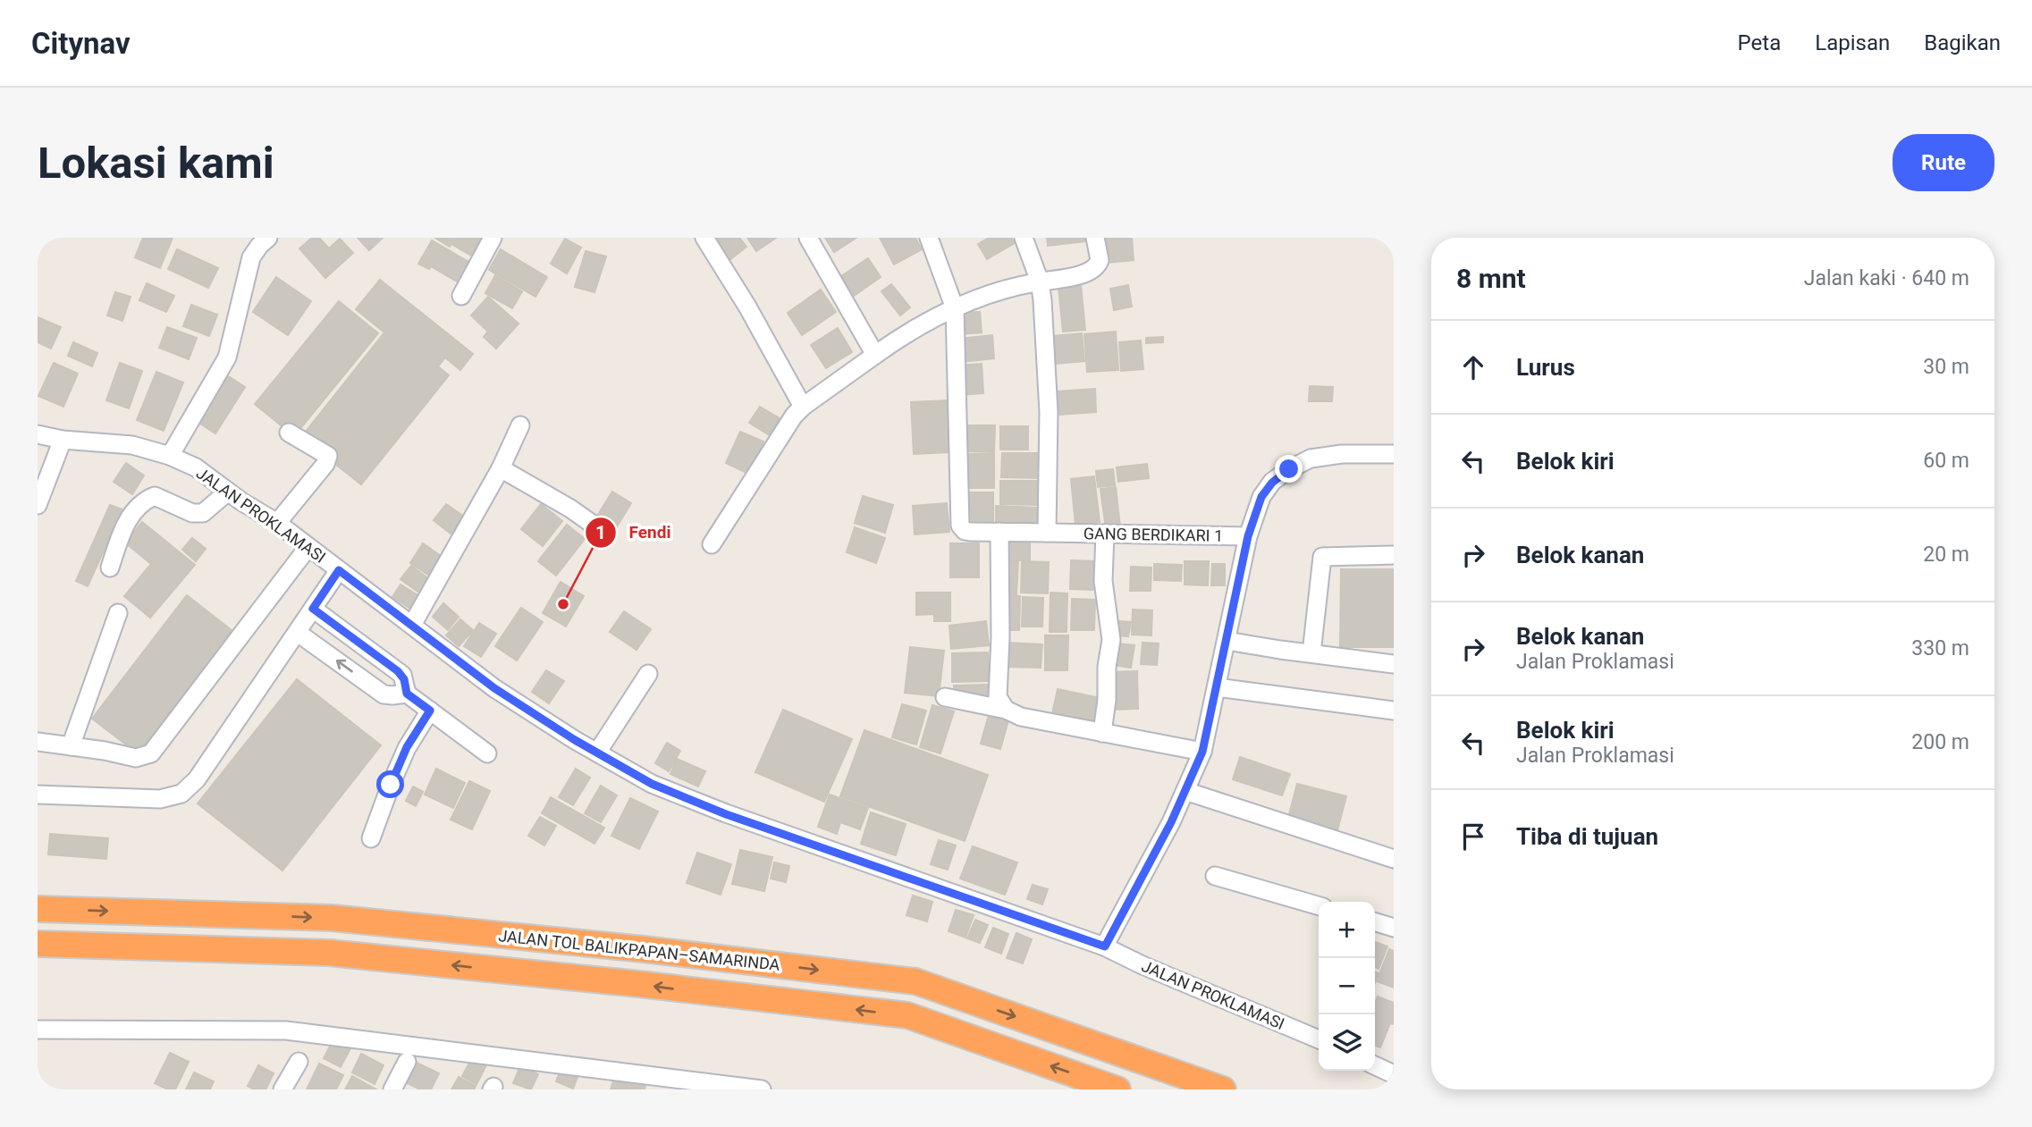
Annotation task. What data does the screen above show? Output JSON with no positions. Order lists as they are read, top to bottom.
{
  "streets": {
    "highway": ["JALAN TOL BALIKPAPAN–SAMARINDA"],
    "street": ["JALAN PROKLAMASI", "GANG BERDIKARI 1"]
  },
  "places": ["Fendi"],
  "page": {
    "header": "Citynav",
    "nav": ["Peta", "Lapisan", "Bagikan"],
    "buttons": "Rute",
    "title": "Lokasi kami",
    "heading": ["8 mnt", "Jalan kaki · 640 m"],
    "list": [
      ["Lurus", "30 m"],
      ["Belok kiri", "60 m"],
      ["Belok kanan", "20 m"],
      ["Belok kanan", "Jalan Proklamasi", "330 m"],
      ["Belok kiri", "Jalan Proklamasi", "200 m"],
      "Tiba di tujuan"
    ],
    "map_buttons": ["+", "−"]
  }
}
